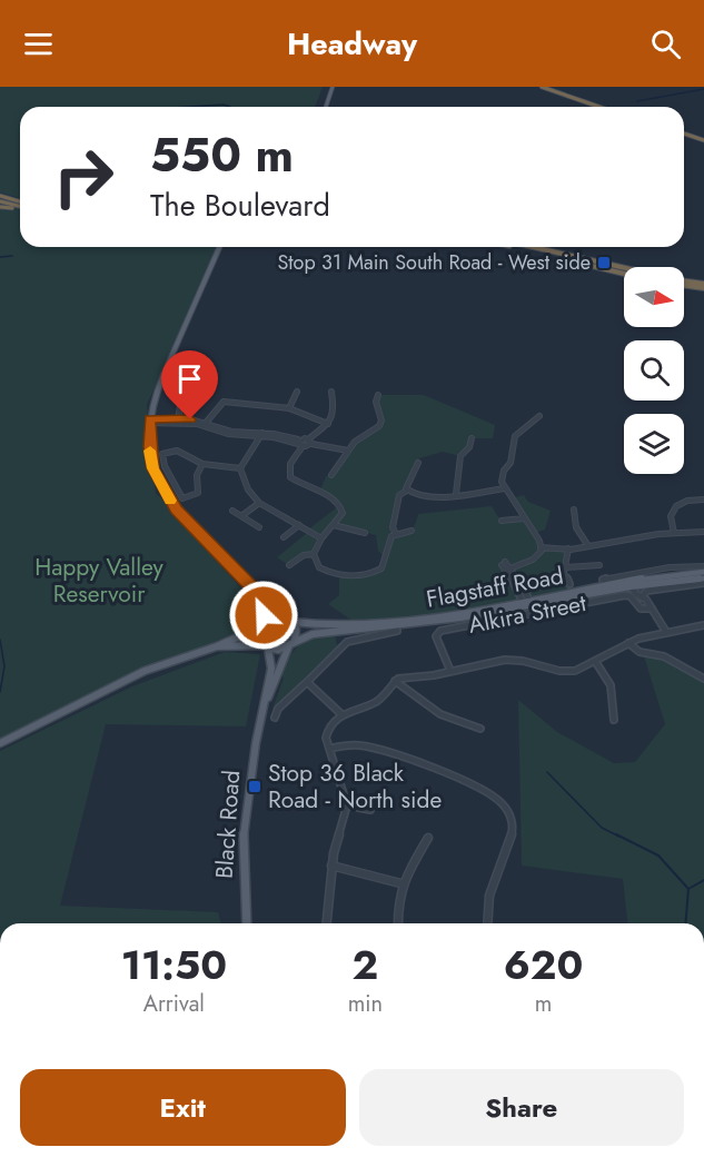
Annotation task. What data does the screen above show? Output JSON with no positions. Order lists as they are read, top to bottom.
{
  "streets": {
    "main road": ["Flagstaff Road", "Black Road"],
    "street": ["Alkira Street"]
  },
  "crossings": [
    ["Flagstaff Road", "Black Road"]
  ],
  "parks": ["Happy Valley Reservoir"],
  "places": {
    "transit": ["Stop 31 Main South Road - West side", "Stop 36 Black Road - North side"]
  },
  "north": "right",
  "page": {
    "header": "Headway",
    "turn": ["550 m", "The Boulevard"],
    "eta": [
      "11:50",
      "Arrival",
      "2",
      "min",
      "620",
      "m"
    ],
    "buttons": ["Exit", "Share"]
  }
}
